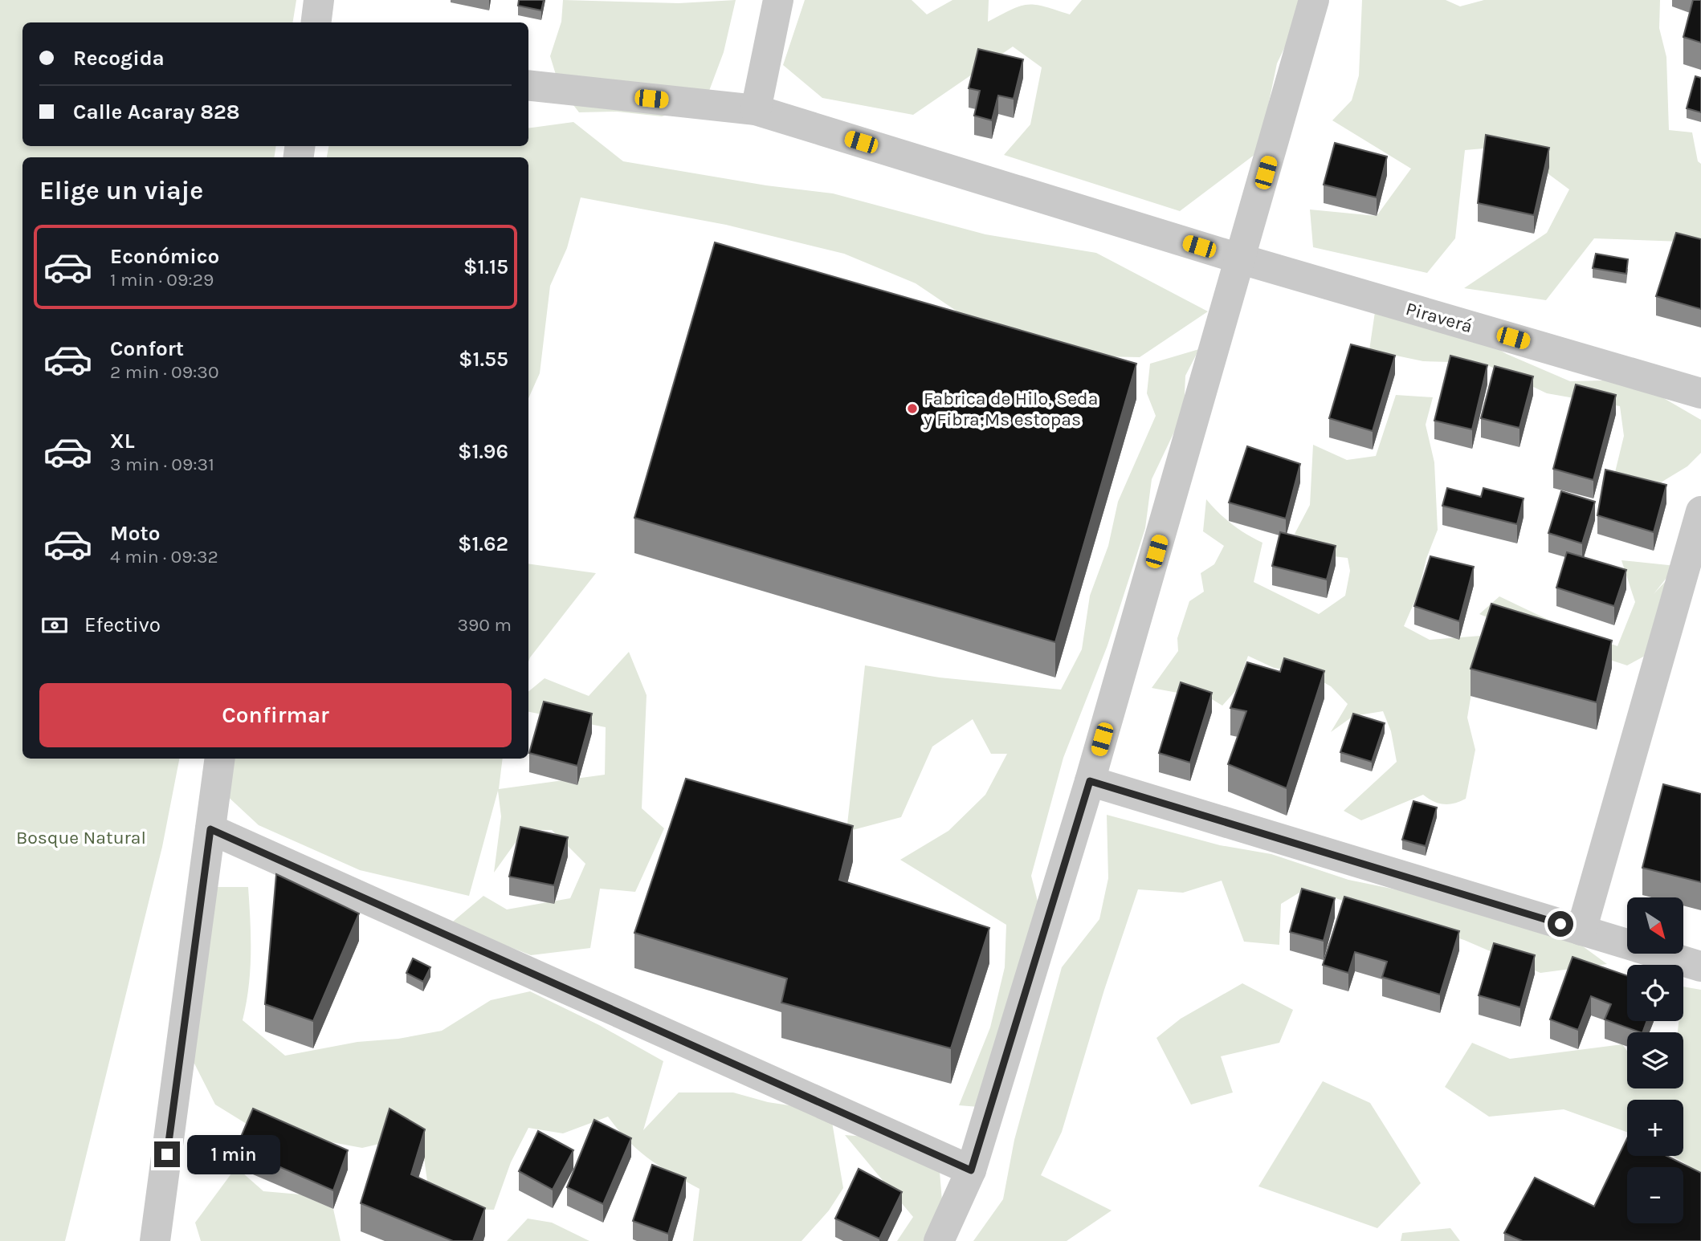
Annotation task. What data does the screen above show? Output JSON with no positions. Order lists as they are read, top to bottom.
{
  "streets": {
    "street": ["Piraverá"]
  },
  "parks": ["Bosque Natural"],
  "places": ["Fabrica de Hilo, Seda y Fibra;Ms estopas"],
  "north": "bottom right",
  "page": {
    "banner": ["Recogida", "Calle Acaray 828"],
    "heading": "Elige un viaje",
    "list": [
      {
        "name": "Económico",
        "note": "1 min · 09:29",
        "value": "$1.15"
      },
      {
        "name": "Confort",
        "note": "2 min · 09:30",
        "value": "$1.55"
      },
      {
        "name": "XL",
        "note": "3 min · 09:31",
        "value": "$1.96"
      },
      {
        "name": "Moto",
        "note": "4 min · 09:32",
        "value": "$1.62"
      }
    ],
    "pay": ["Efectivo", "390 m"],
    "buttons": "Confirmar",
    "map_buttons": ["+", "−"],
    "bubble": "1 min"
  }
}
